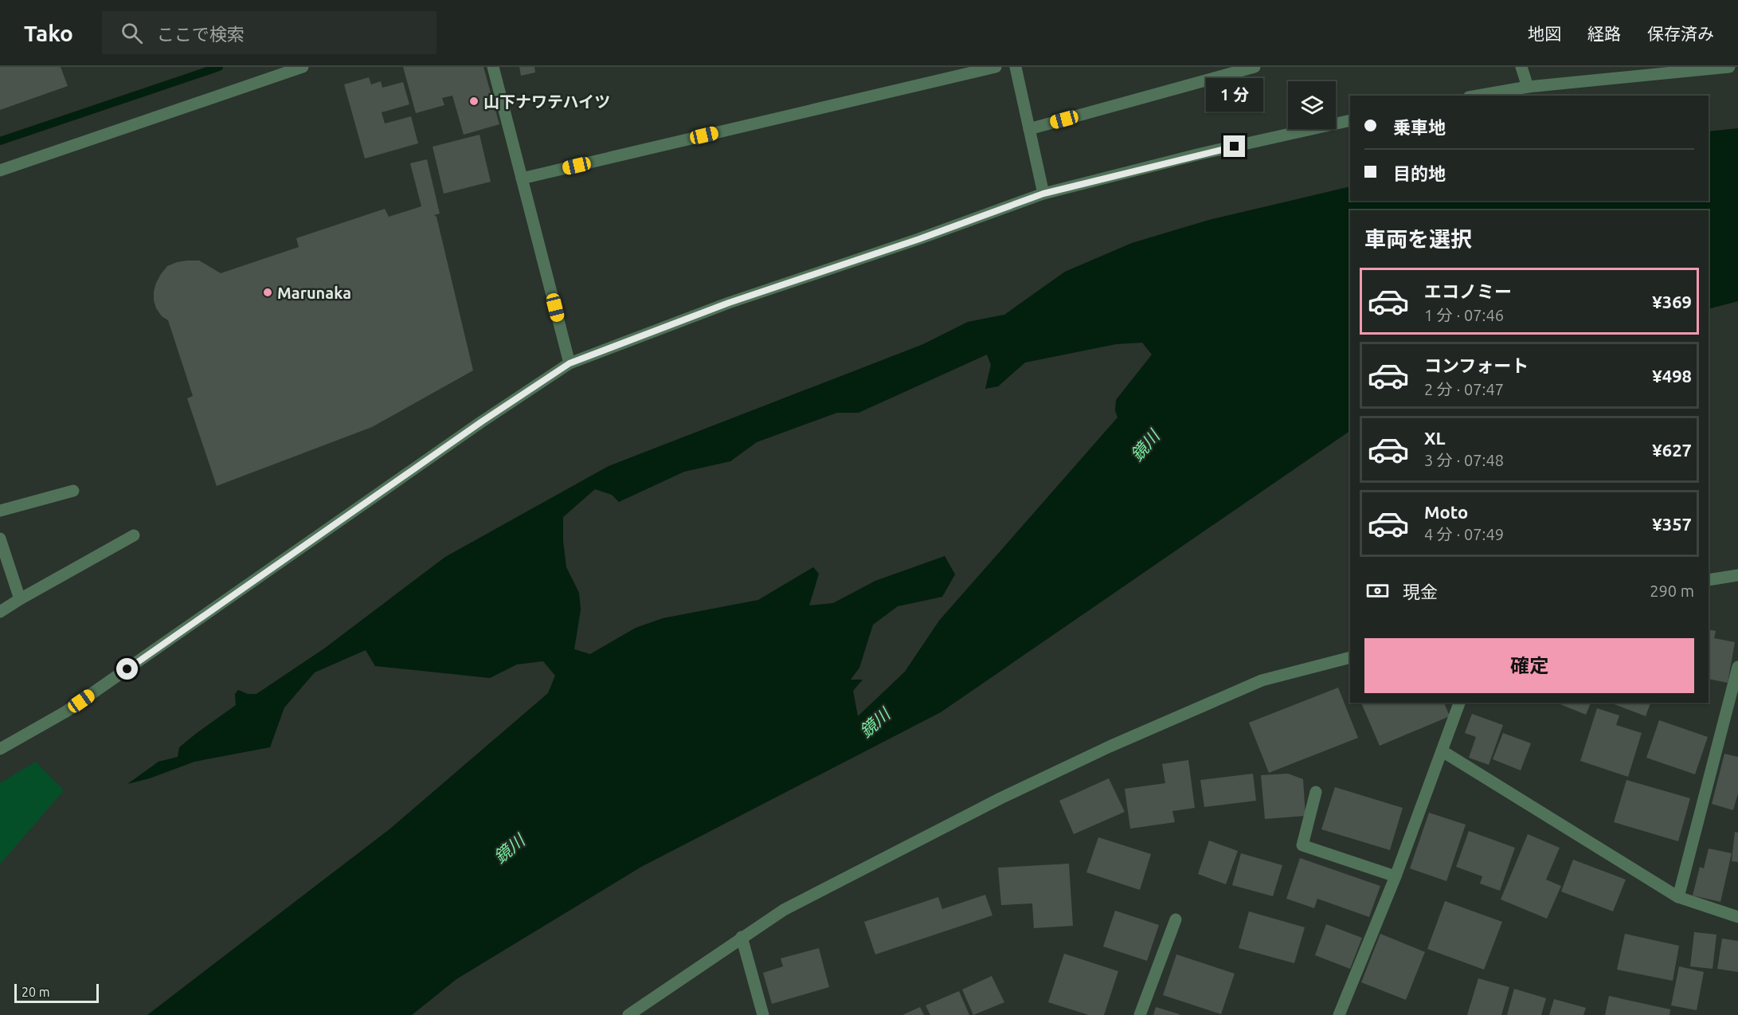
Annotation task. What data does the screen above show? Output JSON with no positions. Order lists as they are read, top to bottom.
{
  "water": ["鏡川"],
  "places": ["山下ナワテハイツ", "Marunaka"],
  "scale_bar": "20 m",
  "page": {
    "header": "Tako",
    "search": "ここで検索",
    "nav": ["地図", "経路", "保存済み"],
    "bubble": "1 分",
    "banner": ["乗車地", "目的地"],
    "heading": "車両を選択",
    "list": [
      {
        "name": "エコノミー",
        "note": "1 分 · 07:46",
        "value": "¥369"
      },
      {
        "name": "コンフォート",
        "note": "2 分 · 07:47",
        "value": "¥498"
      },
      {
        "name": "XL",
        "note": "3 分 · 07:48",
        "value": "¥627"
      },
      {
        "name": "Moto",
        "note": "4 分 · 07:49",
        "value": "¥357"
      }
    ],
    "pay": ["現金", "290 m"],
    "buttons": "確定",
    "scale": "20 m"
  }
}
